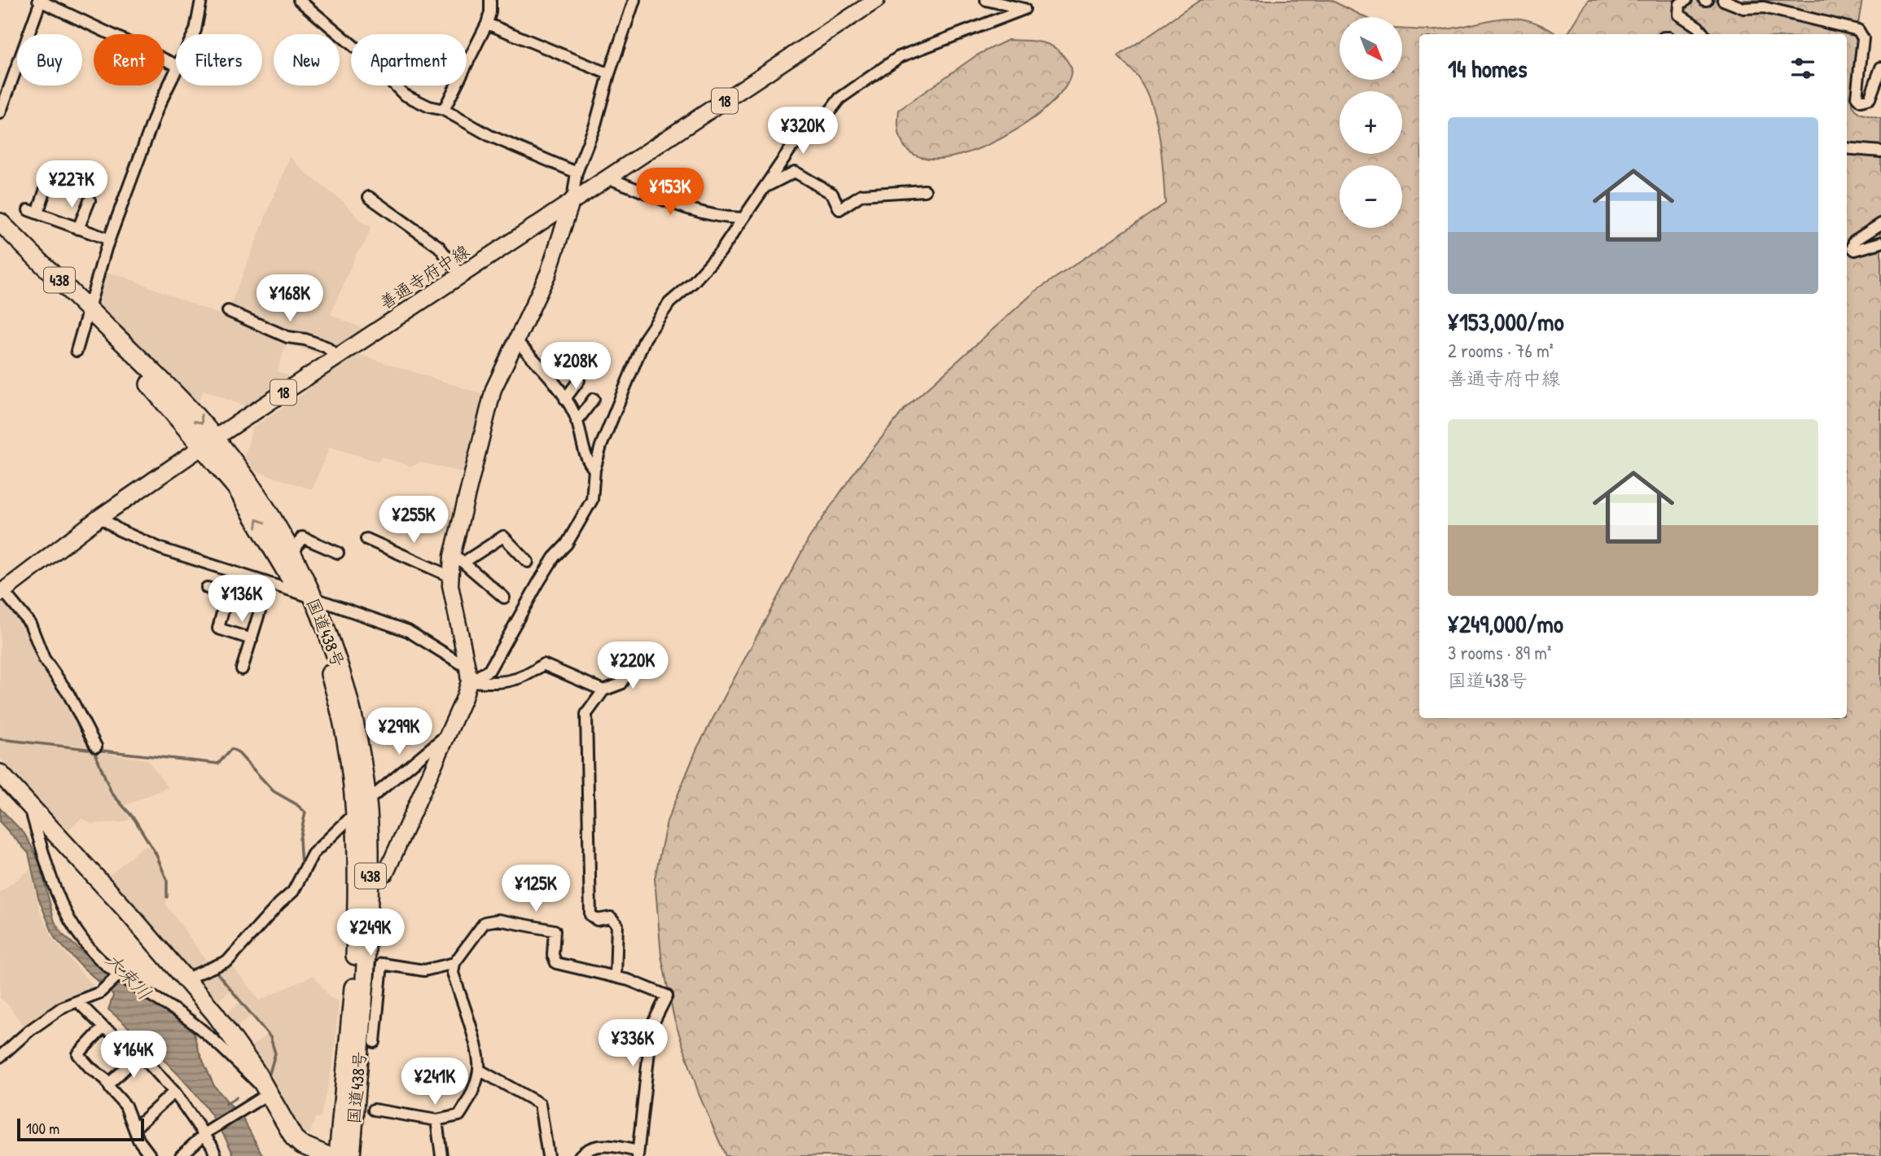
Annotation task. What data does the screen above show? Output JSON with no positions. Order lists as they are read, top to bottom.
{
  "streets": {
    "highway": ["438", "国道438号"],
    "main road": ["18", "善通寺府中線"]
  },
  "crossings": [
    ["善通寺府中線", "国道438号"]
  ],
  "water": ["大束川"],
  "scale_bar": "100 m",
  "north": "bottom right",
  "page": {
    "map_buttons": ["+", "−"],
    "chip": [
      "Buy",
      "Rent",
      "Filters",
      "New",
      "Apartment"
    ],
    "heading": "14 homes",
    "list": [
      {
        "name": "¥153,000/mo",
        "note": "2 rooms · 76 m² · 善通寺府中線"
      },
      {
        "name": "¥249,000/mo",
        "note": "3 rooms · 89 m² · 国道438号"
      }
    ],
    "price": [
      "¥320K",
      "¥227K",
      "¥153K",
      "¥168K",
      "¥208K",
      "¥255K",
      "¥136K",
      "¥220K",
      "¥299K",
      "¥125K",
      "¥249K",
      "¥336K",
      "¥164K",
      "¥241K"
    ],
    "scale": "100 m"
  }
}
